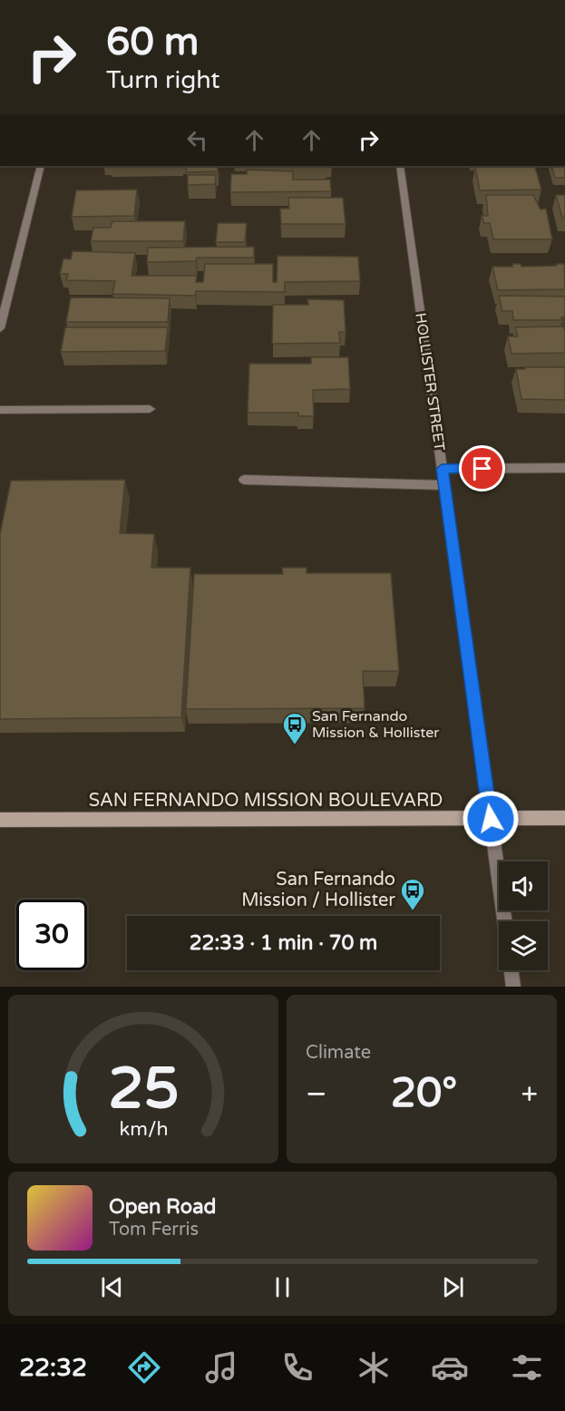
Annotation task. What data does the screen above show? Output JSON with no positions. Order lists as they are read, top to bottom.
{
  "streets": {
    "main road": ["SAN FERNANDO MISSION BOULEVARD"],
    "street": ["HOLLISTER STREET"]
  },
  "crossings": [
    ["HOLLISTER STREET", "SAN FERNANDO MISSION BOULEVARD"]
  ],
  "places": {
    "bus stop": ["San Fernando Mission & Hollister", "San Fernando Mission / Hollister"]
  },
  "page": {
    "turn": ["60 m", "Turn right"],
    "limit": "30",
    "trip": "22:33 · 1 min · 70 m",
    "tile": "Climate",
    "heat": ["−", "20°", "+"],
    "song": ["Open Road", "Tom Ferris"],
    "tabs": "22:32",
    "gauge": ["25", "km/h"]
  }
}
